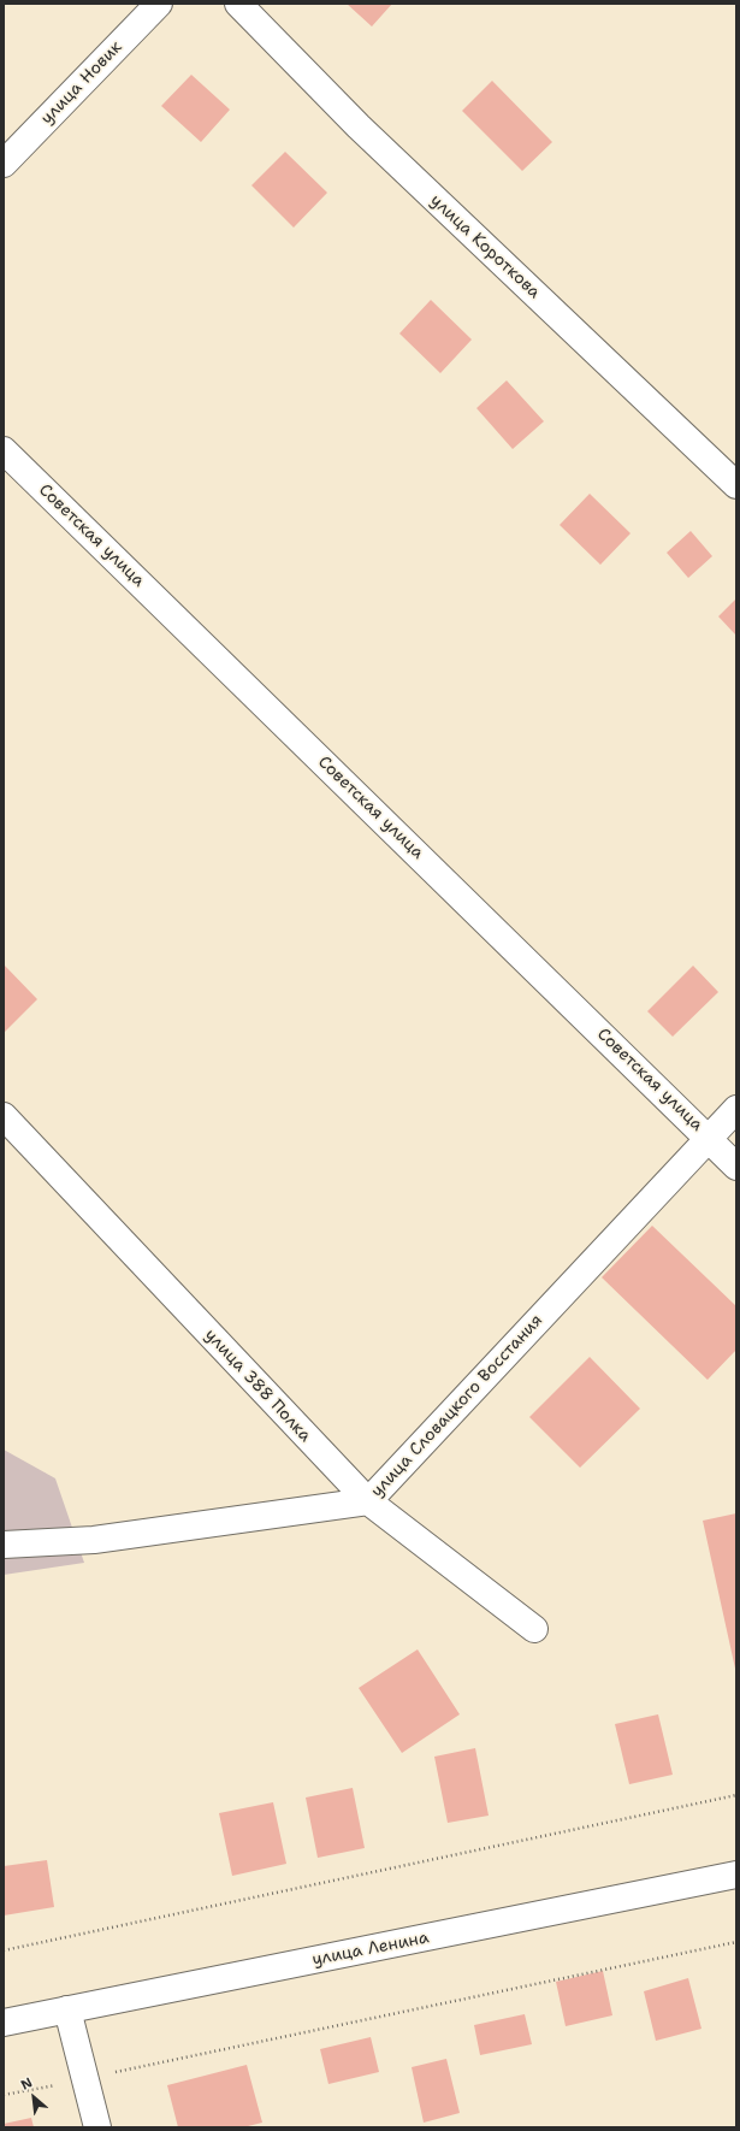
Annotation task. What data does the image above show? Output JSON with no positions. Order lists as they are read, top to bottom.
{
  "streets": {
    "street": [
      "улица Новик",
      "улица Короткова",
      "Советская улица",
      "улица 388 Полка",
      "улица Словацкого Восстания",
      "улица Ленина"
    ]
  },
  "crossings": [
    ["Советская улица", "улица Словацкого Восстания"],
    ["улица 388 Полка", "улица Словацкого Восстания"]
  ],
  "north": "top left"
}
